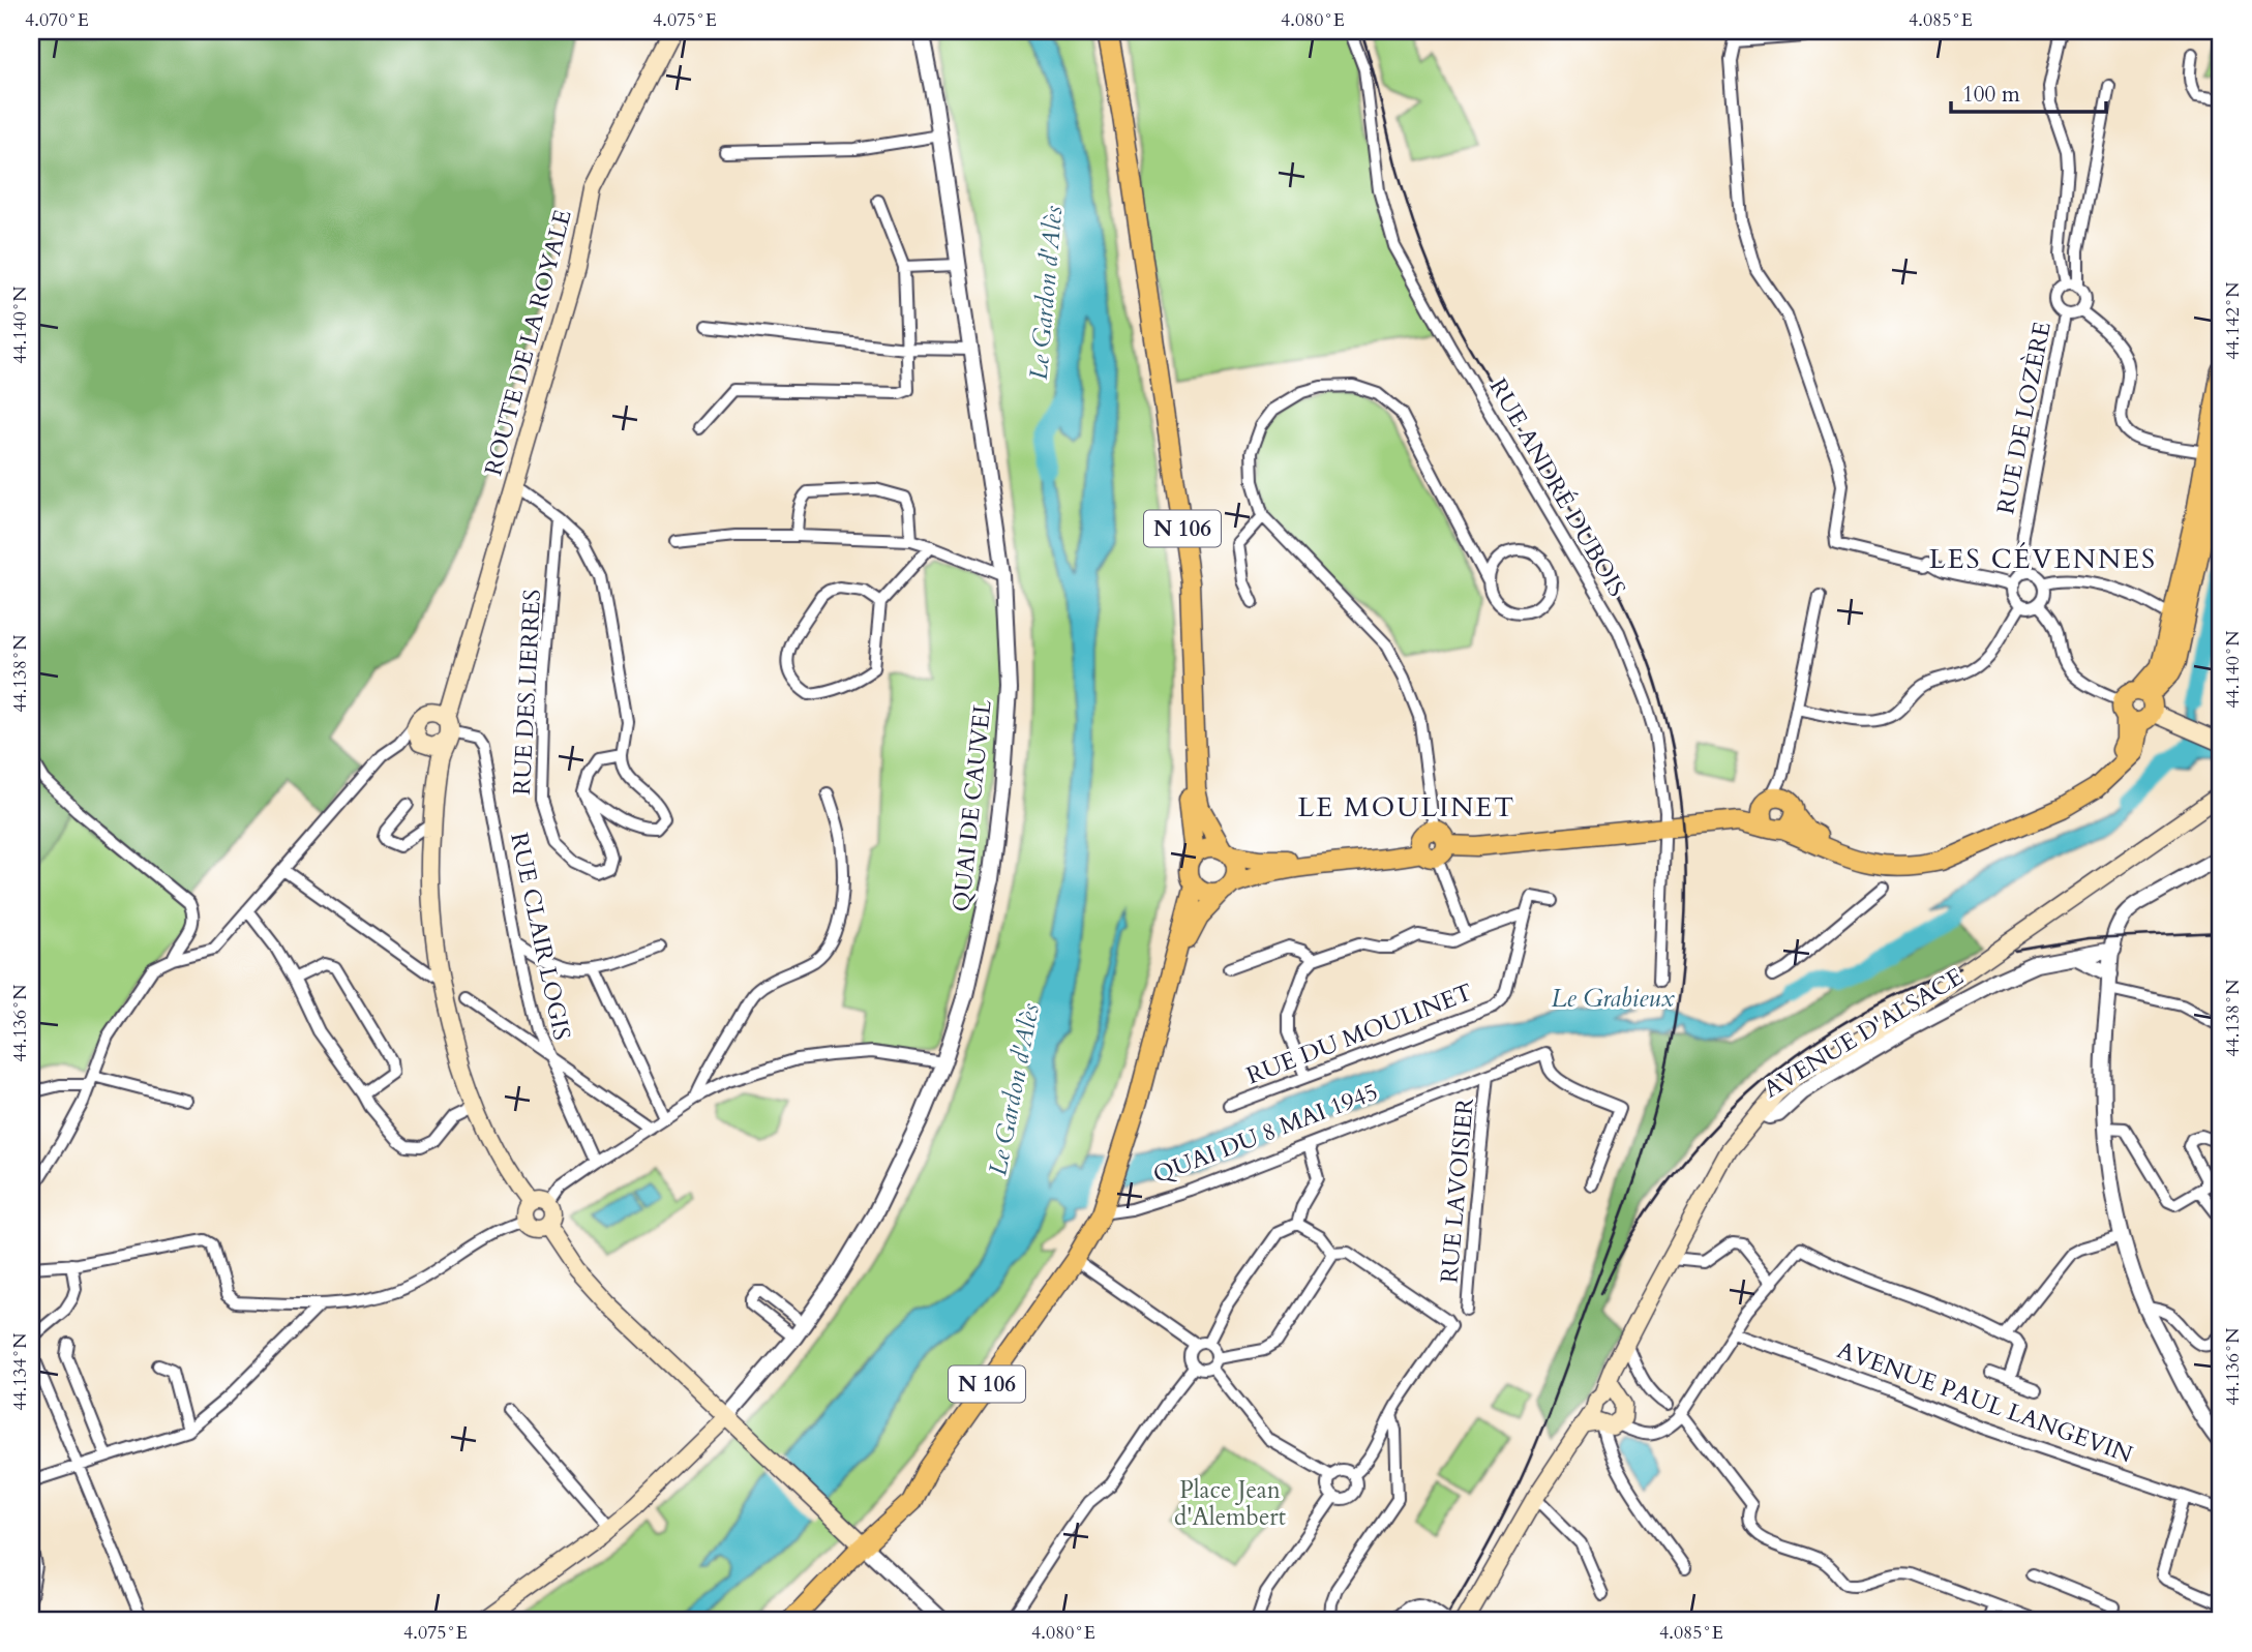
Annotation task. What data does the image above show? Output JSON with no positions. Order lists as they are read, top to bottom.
{
  "streets": {
    "main road": ["ROUTE DE LA ROYALE", "N 106", "AVENUE D'ALSACE"],
    "street": [
      "RUE DE LOZÈRE",
      "RUE ANDRÉ DUBOIS",
      "RUE DES LIERRES",
      "QUAI DE CAUVEL",
      "RUE CLAIR LOGIS",
      "RUE DU MOULINET",
      "QUAI DU 8 MAI 1945",
      "RUE LAVOISIER",
      "AVENUE PAUL LANGEVIN"
    ]
  },
  "crossings": [
    ["ROUTE DE LA ROYALE", "RUE CLAIR LOGIS"],
    ["N 106", "QUAI DU 8 MAI 1945"],
    ["QUAI DU 8 MAI 1945", "RUE LAVOISIER"]
  ],
  "districts": ["LES CÉVENNES", "LE MOULINET"],
  "water": ["Le Gardon d'Alès", "Le Grabieux"],
  "parks": ["Place Jean d'Alembert"],
  "scale_bar": "100 m",
  "coordinates": [
    "4.070°E",
    "4.075°E",
    "4.080°E",
    "4.085°E",
    "44.142°N",
    "44.140°N",
    "44.138°N",
    "44.136°N",
    "44.134°N"
  ]
}
